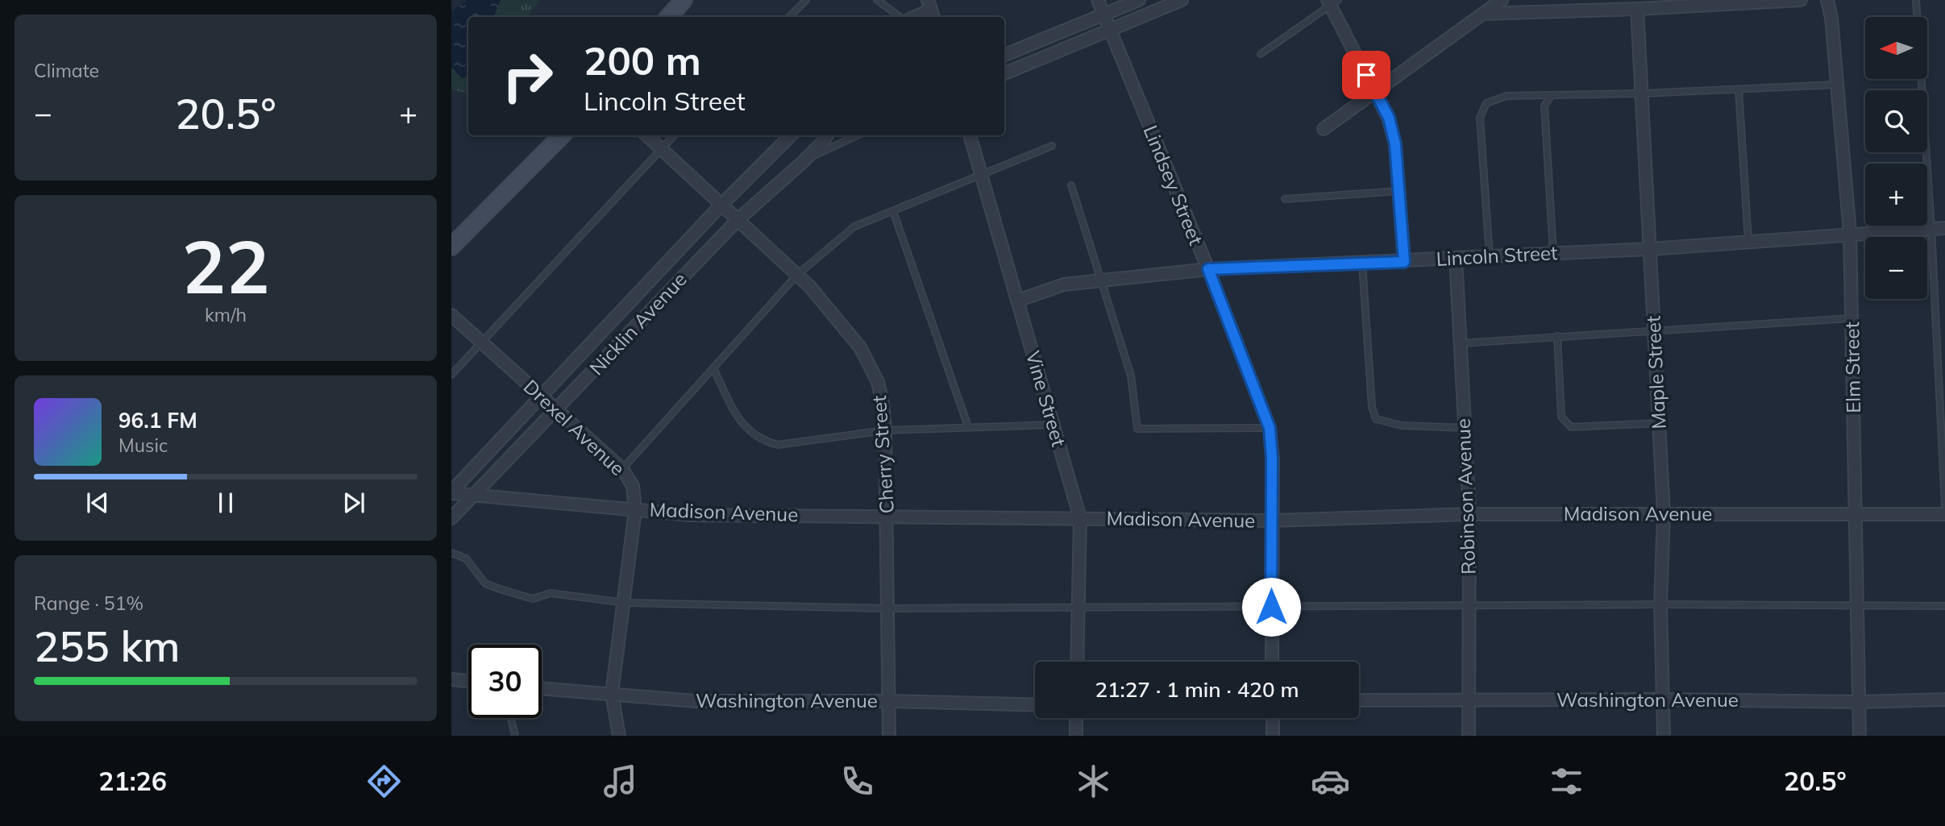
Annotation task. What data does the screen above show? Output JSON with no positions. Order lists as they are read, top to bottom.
{
  "streets": {
    "street": [
      "Lindsey Street",
      "Lincoln Street",
      "Nicklin Avenue",
      "Elm Street",
      "Maple Street",
      "Vine Street",
      "Drexel Avenue",
      "Cherry Street",
      "Robinson Avenue",
      "Madison Avenue",
      "Washington Avenue"
    ]
  },
  "crossings": [
    ["Lindsey Street", "Lincoln Street"],
    ["Lindsey Street", "Madison Avenue"],
    ["Lincoln Street", "Elm Street"],
    ["Lincoln Street", "Maple Street"],
    ["Lincoln Street", "Vine Street"],
    ["Lincoln Street", "Robinson Avenue"],
    ["Nicklin Avenue", "Drexel Avenue"],
    ["Nicklin Avenue", "Cherry Street"],
    ["Nicklin Avenue", "Madison Avenue"],
    ["Elm Street", "Madison Avenue"],
    ["Elm Street", "Washington Avenue"],
    ["Maple Street", "Madison Avenue"],
    ["Maple Street", "Washington Avenue"],
    ["Vine Street", "Madison Avenue"],
    ["Drexel Avenue", "Madison Avenue"],
    ["Drexel Avenue", "Washington Avenue"],
    ["Cherry Street", "Madison Avenue"],
    ["Cherry Street", "Washington Avenue"],
    ["Robinson Avenue", "Madison Avenue"],
    ["Robinson Avenue", "Washington Avenue"]
  ],
  "north": "left",
  "page": {
    "tile": [
      "Climate",
      ["22", "km/h"],
      ["Range · 51%", "255 km"]
    ],
    "map_buttons": ["+", "−"],
    "turn": ["200 m", "Lincoln Street"],
    "heat": ["−", "20.5°", "+"],
    "song": ["96.1 FM", "Music"],
    "limit": "30",
    "trip": "21:27 · 1 min · 420 m",
    "tabs": ["21:26", "20.5°"]
  }
}
